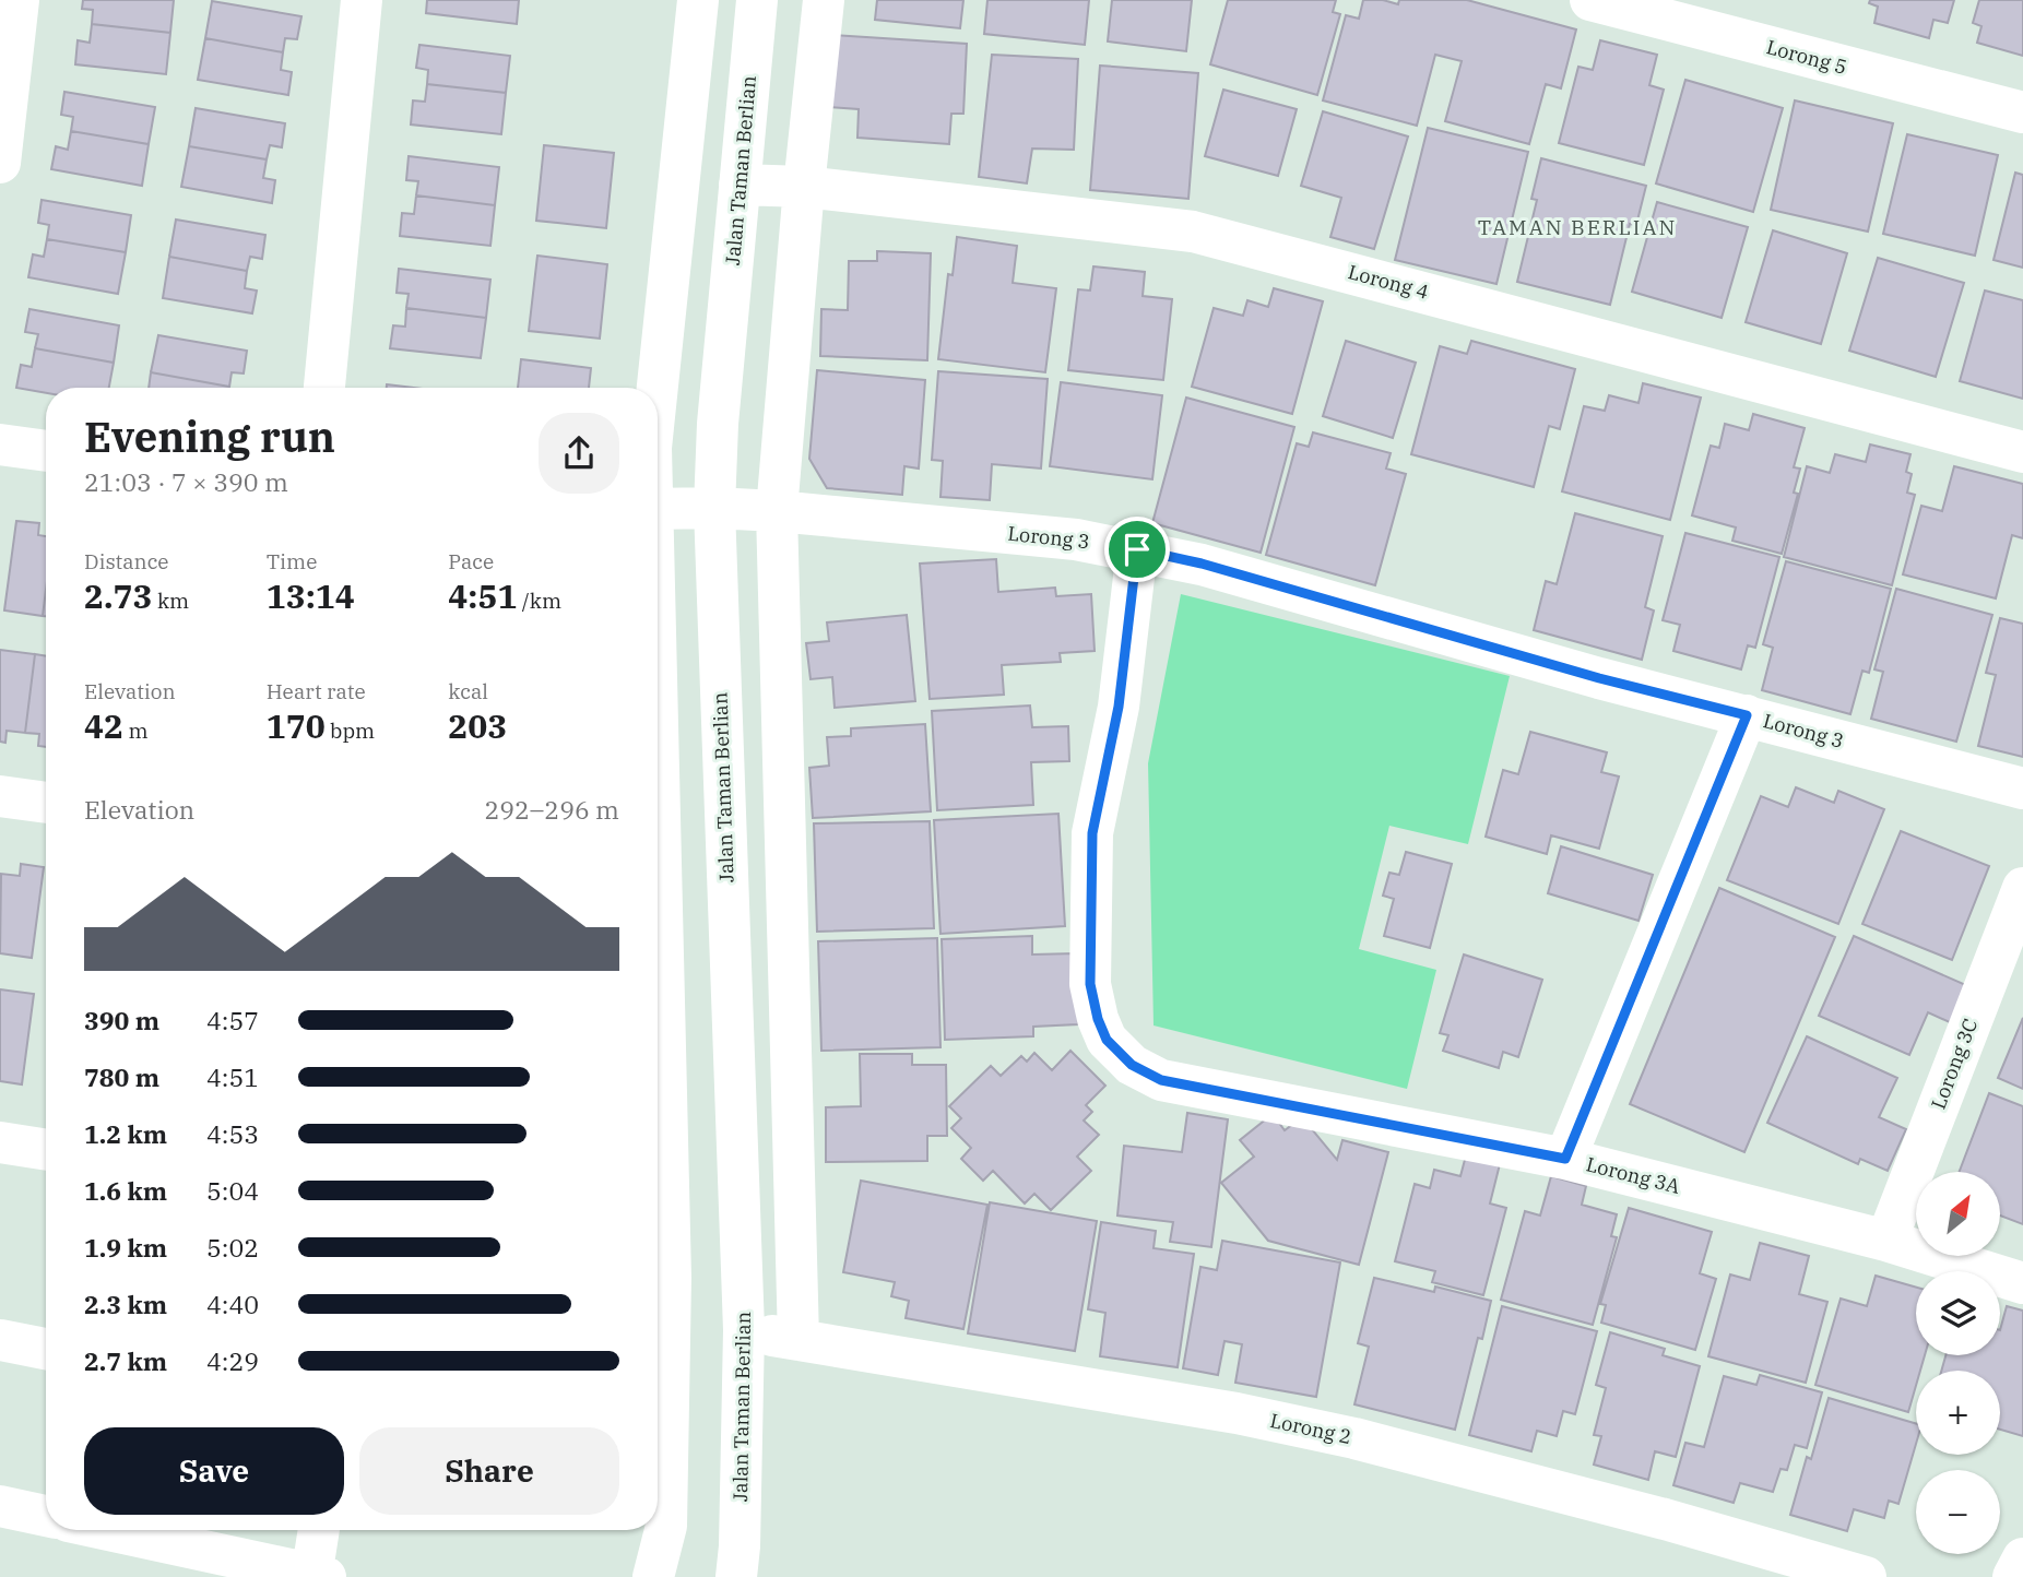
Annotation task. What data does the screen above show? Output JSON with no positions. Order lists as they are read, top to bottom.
{
  "streets": {
    "street": [
      "Lorong 5",
      "Jalan Taman Berlian",
      "Lorong 4",
      "Lorong 3",
      "Lorong 3C",
      "Lorong 3A",
      "Lorong 2"
    ]
  },
  "crossings": [
    ["Jalan Taman Berlian", "Lorong 4"],
    ["Jalan Taman Berlian", "Lorong 3"],
    ["Jalan Taman Berlian", "Lorong 2"],
    ["Lorong 3", "Lorong 3A"],
    ["Lorong 3C", "Lorong 3A"]
  ],
  "districts": ["TAMAN BERLIAN"],
  "north": "top right",
  "page": {
    "heading": ["Evening run", "21:03 · 7 × 390 m"],
    "stats": [
      ["Distance", "2.73 km"],
      ["Time", "13:14"],
      ["Pace", "4:51 /km"],
      ["Elevation", "42 m"],
      ["Heart rate", "170 bpm"],
      ["kcal", "203"]
    ],
    "chart": ["Elevation", "292–296 m"],
    "list": [
      {
        "name": "390 m",
        "note": "4:57"
      },
      {
        "name": "780 m",
        "note": "4:51"
      },
      {
        "name": "1.2 km",
        "note": "4:53"
      },
      {
        "name": "1.6 km",
        "note": "5:04"
      },
      {
        "name": "1.9 km",
        "note": "5:02"
      },
      {
        "name": "2.3 km",
        "note": "4:40"
      },
      {
        "name": "2.7 km",
        "note": "4:29"
      }
    ],
    "map_buttons": ["+", "−"],
    "buttons": ["Save", "Share"]
  }
}
